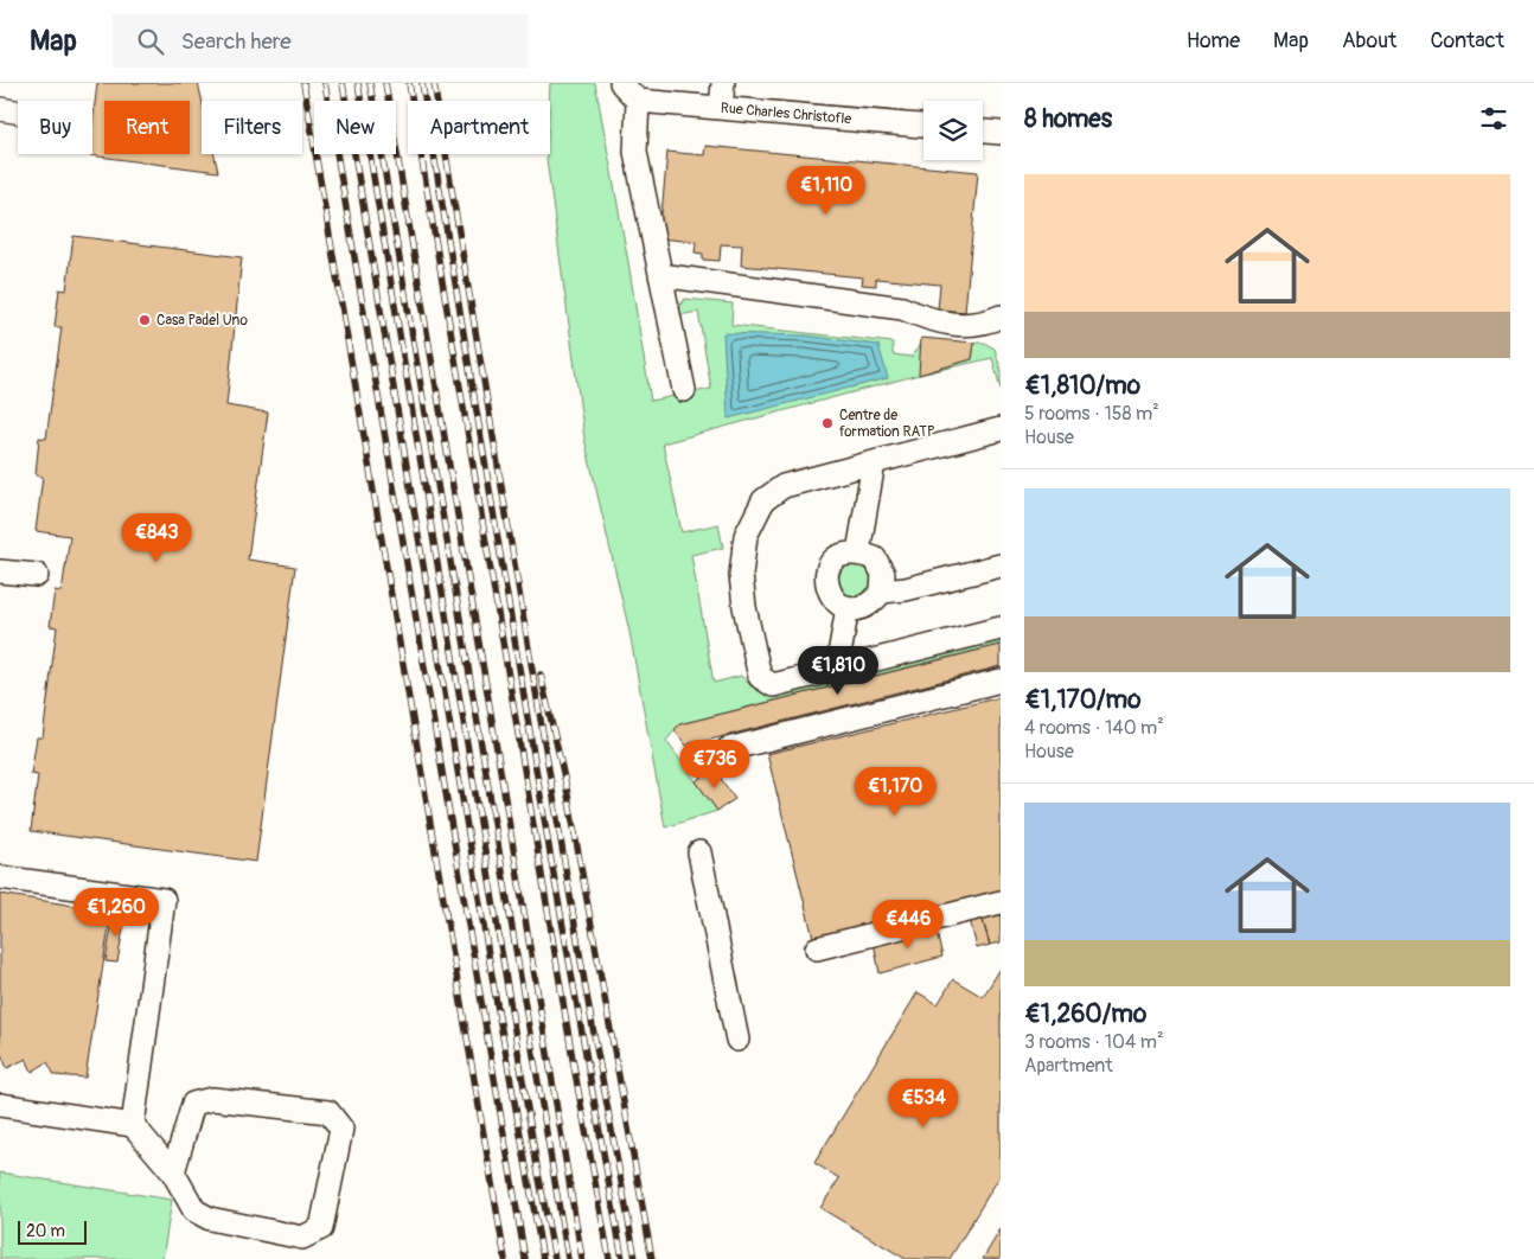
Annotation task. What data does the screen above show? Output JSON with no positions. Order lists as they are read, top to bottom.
{
  "streets": {
    "lane": ["Rue Charles Christofle"]
  },
  "places": ["Casa Padel Uno", "Centre de formation RATP"],
  "scale_bar": "20 m",
  "page": {
    "header": "Map",
    "search": "Search here",
    "nav": [
      "Home",
      "Map",
      "About",
      "Contact"
    ],
    "heading": "8 homes",
    "chip": [
      "Buy",
      "Rent",
      "Filters",
      "New",
      "Apartment"
    ],
    "list": [
      {
        "name": "€1,810/mo",
        "note": "5 rooms · 158 m² · House"
      },
      {
        "name": "€1,170/mo",
        "note": "4 rooms · 140 m² · House"
      },
      {
        "name": "€1,260/mo",
        "note": "3 rooms · 104 m² · Apartment"
      }
    ],
    "price": [
      "€1,110",
      "€843",
      "€1,810",
      "€736",
      "€1,170",
      "€1,260",
      "€446",
      "€534"
    ],
    "scale": "20 m"
  }
}
